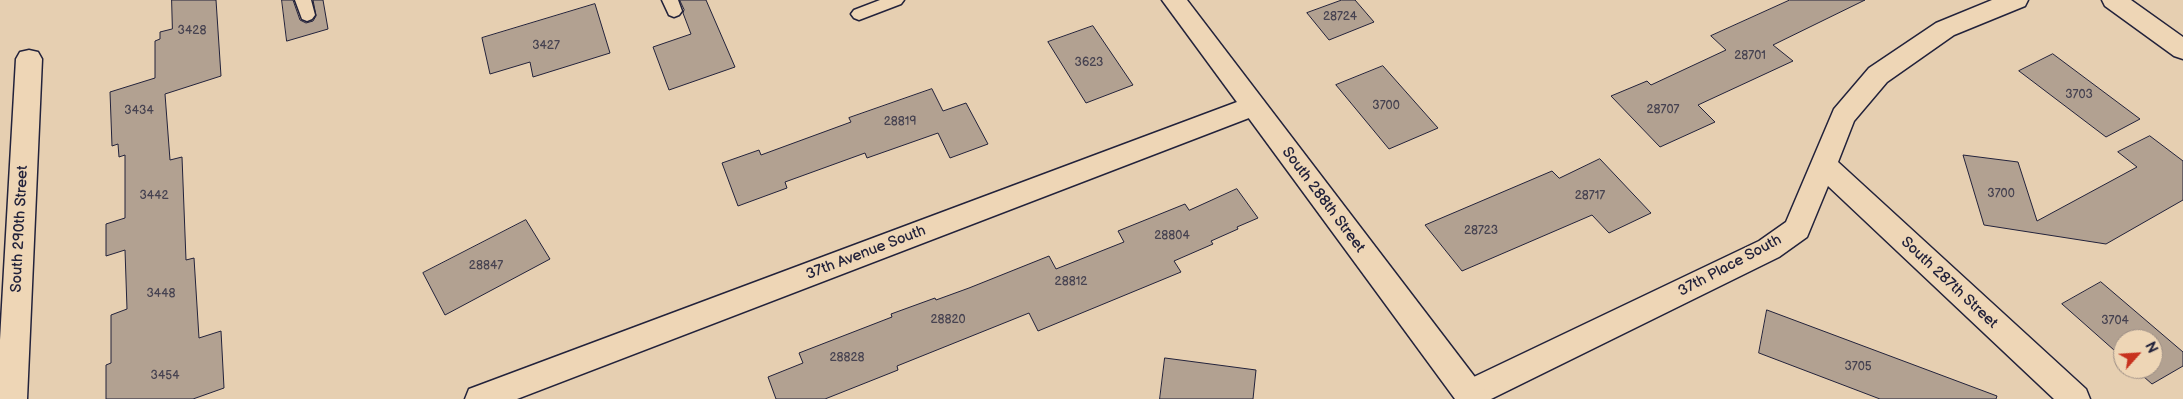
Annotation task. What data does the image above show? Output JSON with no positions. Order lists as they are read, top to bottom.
{
  "streets": {
    "street": [
      "South 288th Street",
      "South 290th Street",
      "37th Avenue South",
      "37th Place South",
      "South 287th Street"
    ]
  },
  "crossings": [
    ["South 288th Street", "37th Avenue South"],
    ["South 288th Street", "37th Place South"],
    ["37th Place South", "South 287th Street"]
  ],
  "house_numbers": [
    "28724",
    "3428",
    "3427",
    "28701",
    "3623",
    "3703",
    "3700",
    "28707",
    "3434",
    "28819",
    "3700",
    "3442",
    "28717",
    "28723",
    "28804",
    "28847",
    "28812",
    "3448",
    "28820",
    "3704",
    "28828",
    "3705",
    "3454"
  ],
  "north": "top right"
}
